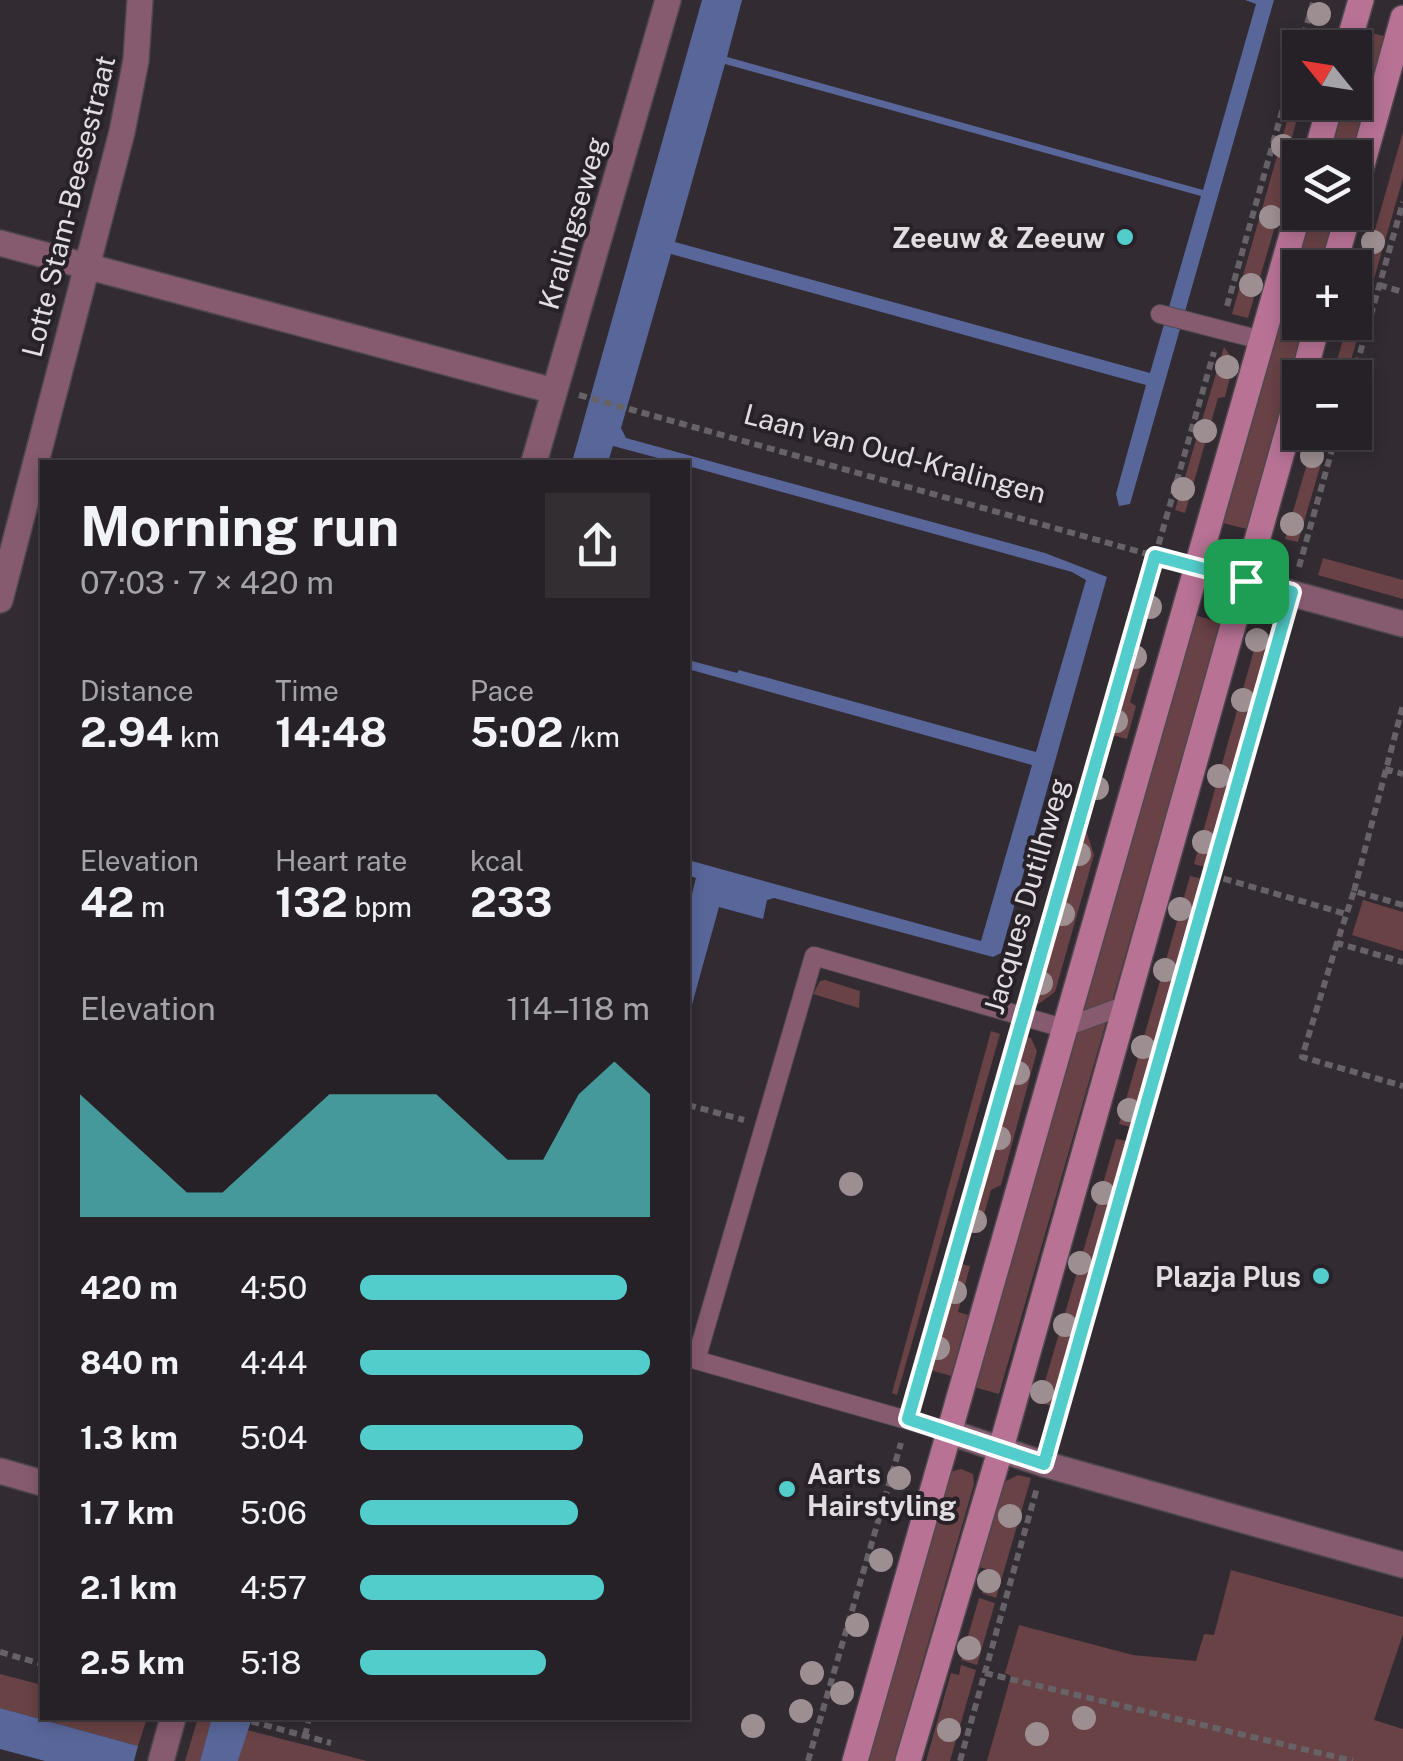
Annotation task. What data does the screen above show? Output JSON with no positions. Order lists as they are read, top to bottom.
{
  "streets": {
    "street": ["Lotte Stam-Beesestraat", "Kralingseweg"],
    "path": ["Laan van Oud-Kralingen", "Jacques Dutilhweg"]
  },
  "crossings": [
    ["Kralingseweg", "Laan van Oud-Kralingen"],
    ["Laan van Oud-Kralingen", "Jacques Dutilhweg"]
  ],
  "places": ["Zeeuw & Zeeuw", "Plazja Plus", "Aarts Hairstyling"],
  "north": "top left",
  "page": {
    "map_buttons": ["+", "−"],
    "heading": ["Morning run", "07:03 · 7 × 420 m"],
    "stats": [
      ["Distance", "2.94 km"],
      ["Time", "14:48"],
      ["Pace", "5:02 /km"],
      ["Elevation", "42 m"],
      ["Heart rate", "132 bpm"],
      ["kcal", "233"]
    ],
    "chart": ["Elevation", "114–118 m"],
    "list": [
      {
        "name": "420 m",
        "note": "4:50"
      },
      {
        "name": "840 m",
        "note": "4:44"
      },
      {
        "name": "1.3 km",
        "note": "5:04"
      },
      {
        "name": "1.7 km",
        "note": "5:06"
      },
      {
        "name": "2.1 km",
        "note": "4:57"
      },
      {
        "name": "2.5 km",
        "note": "5:18"
      }
    ]
  }
}
